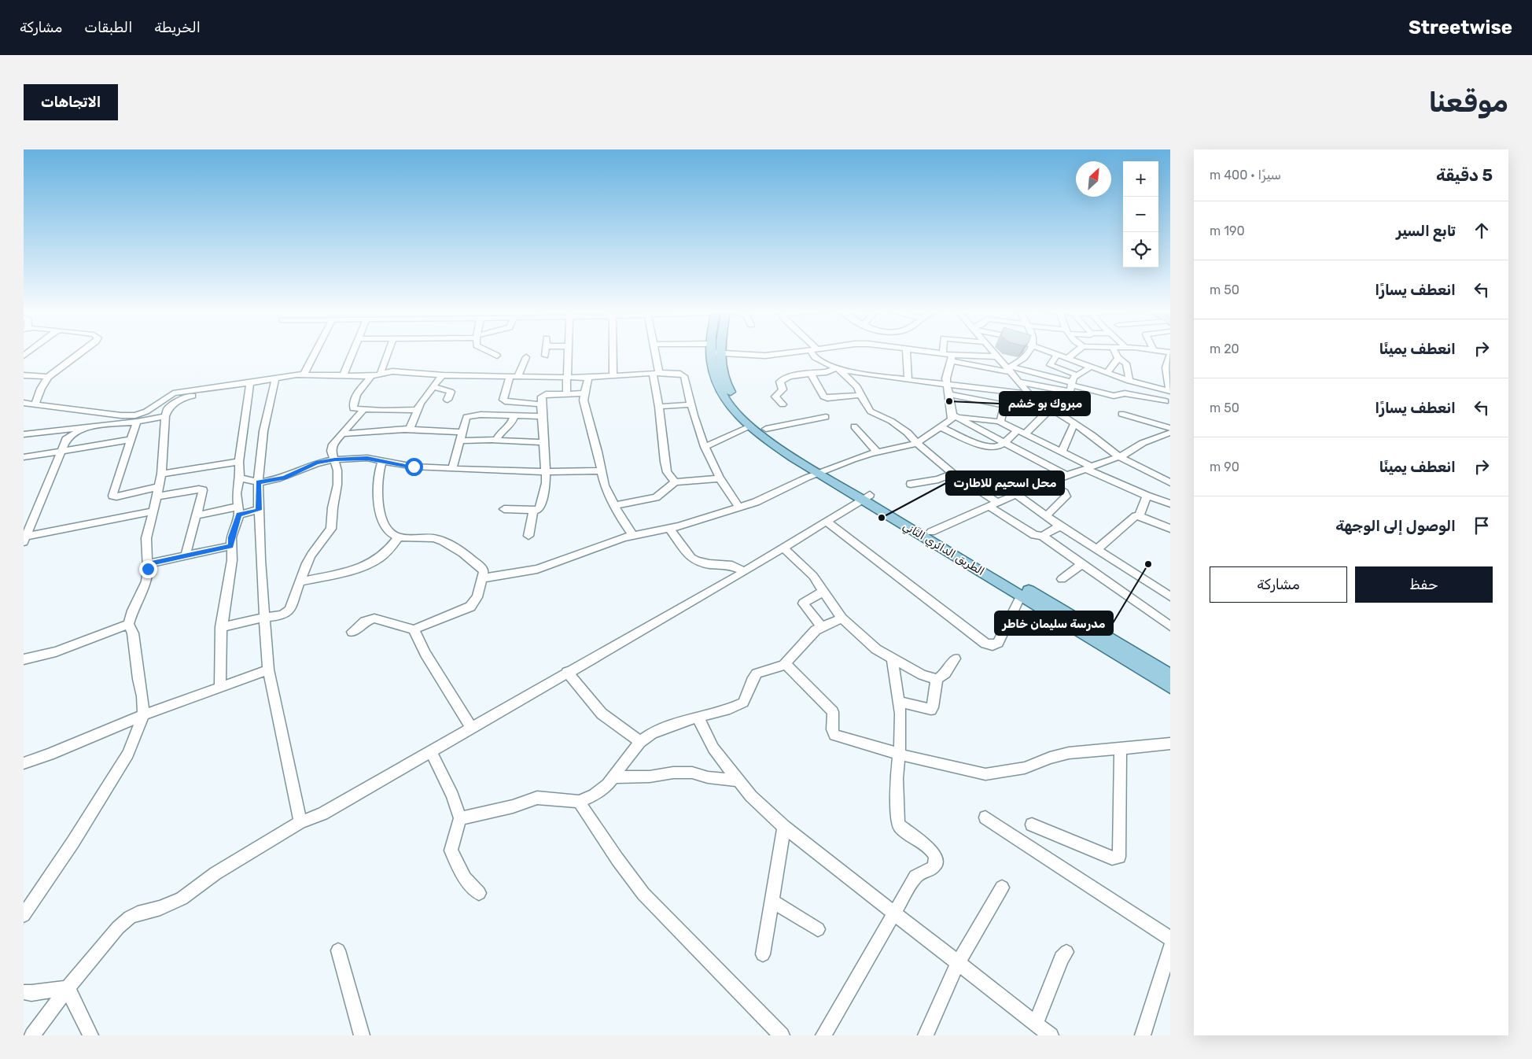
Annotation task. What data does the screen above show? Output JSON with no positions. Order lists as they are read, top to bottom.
{
  "streets": {
    "main road": ["الطريق الدائري الثاني"]
  },
  "places": ["مبروك بو خشم", "محل اسحيم للاطارت", "مدرسة سليمان خاطر"],
  "north": "top right",
  "page": {
    "header": "Streetwise",
    "nav": ["الخريطة", "الطبقات", "مشاركة"],
    "buttons": [
      "الاتجاهات",
      ["حفظ", "مشاركة"]
    ],
    "title": "موقعنا",
    "heading": ["5 دقيقة", "سيرًا · 400 m"],
    "map_buttons": ["+", "−"],
    "list": [
      ["تابع السير", "190 m"],
      ["انعطف يسارًا", "50 m"],
      ["انعطف يمينًا", "20 m"],
      ["انعطف يسارًا", "50 m"],
      ["انعطف يمينًا", "90 m"],
      "الوصول إلى الوجهة"
    ]
  }
}
